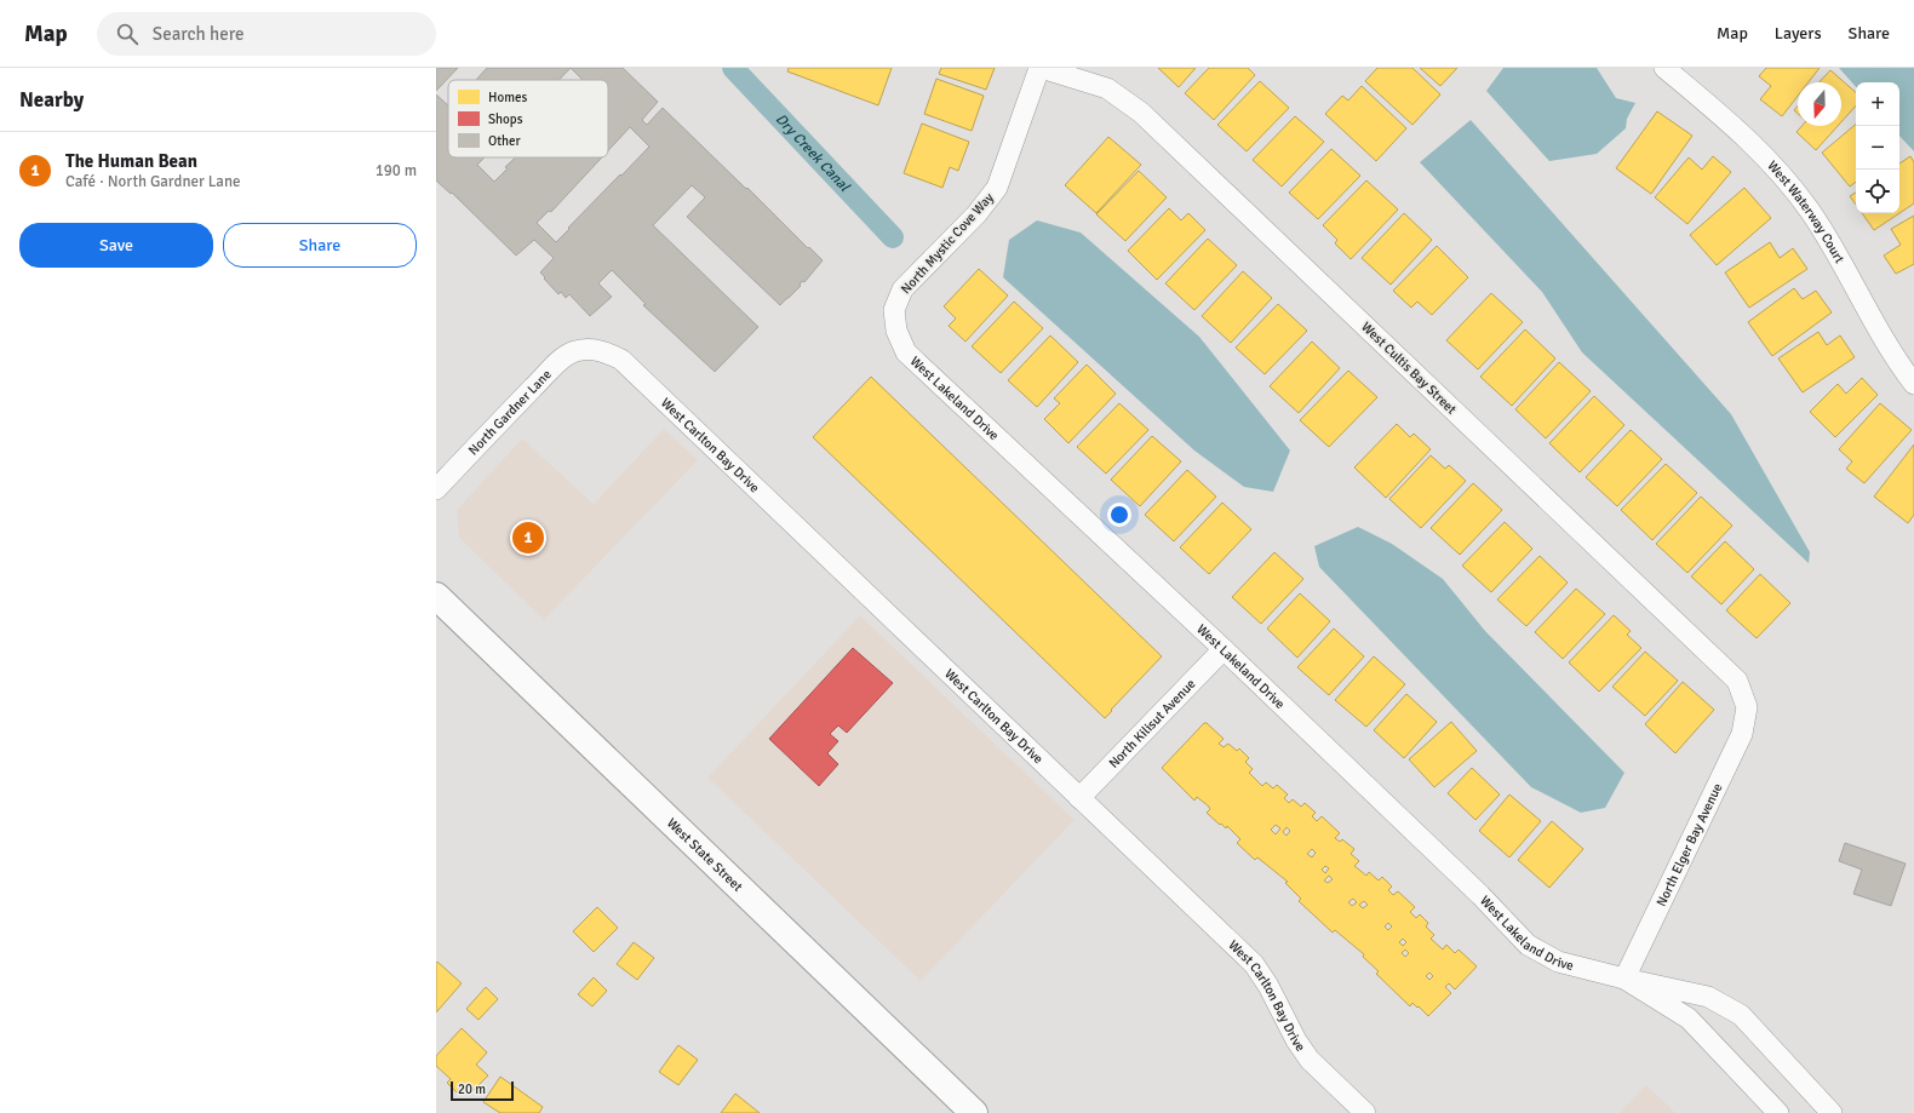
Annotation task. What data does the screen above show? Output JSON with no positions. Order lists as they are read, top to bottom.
{
  "streets": {
    "main road": ["West State Street"],
    "street": [
      "West Waterway Court",
      "North Mystic Cove Way",
      "West Cultis Bay Street",
      "West Lakeland Drive",
      "North Gardner Lane",
      "West Carlton Bay Drive",
      "North Kilisut Avenue",
      "North Elger Bay Avenue"
    ]
  },
  "crossings": [
    ["North Mystic Cove Way", "West Cultis Bay Street"],
    ["North Mystic Cove Way", "West Lakeland Drive"],
    ["West Cultis Bay Street", "North Elger Bay Avenue"],
    ["West Lakeland Drive", "North Kilisut Avenue"],
    ["West Lakeland Drive", "North Elger Bay Avenue"],
    ["North Gardner Lane", "West Carlton Bay Drive"],
    ["West Carlton Bay Drive", "North Kilisut Avenue"]
  ],
  "water": ["Dry Creek Canal"],
  "legend": ["Homes", "Shops", "Other"],
  "scale_bar": "20 m",
  "north": "bottom",
  "page": {
    "header": "Map",
    "search": "Search here",
    "nav": ["Map", "Layers", "Share"],
    "heading": "Nearby",
    "map_buttons": ["+", "−"],
    "list": [
      {
        "mark": "1",
        "name": "The Human Bean",
        "note": "Café · North Gardner Lane",
        "value": "190 m"
      }
    ],
    "buttons": ["Save", "Share"],
    "pins": "1",
    "scale": "20 m"
  }
}
